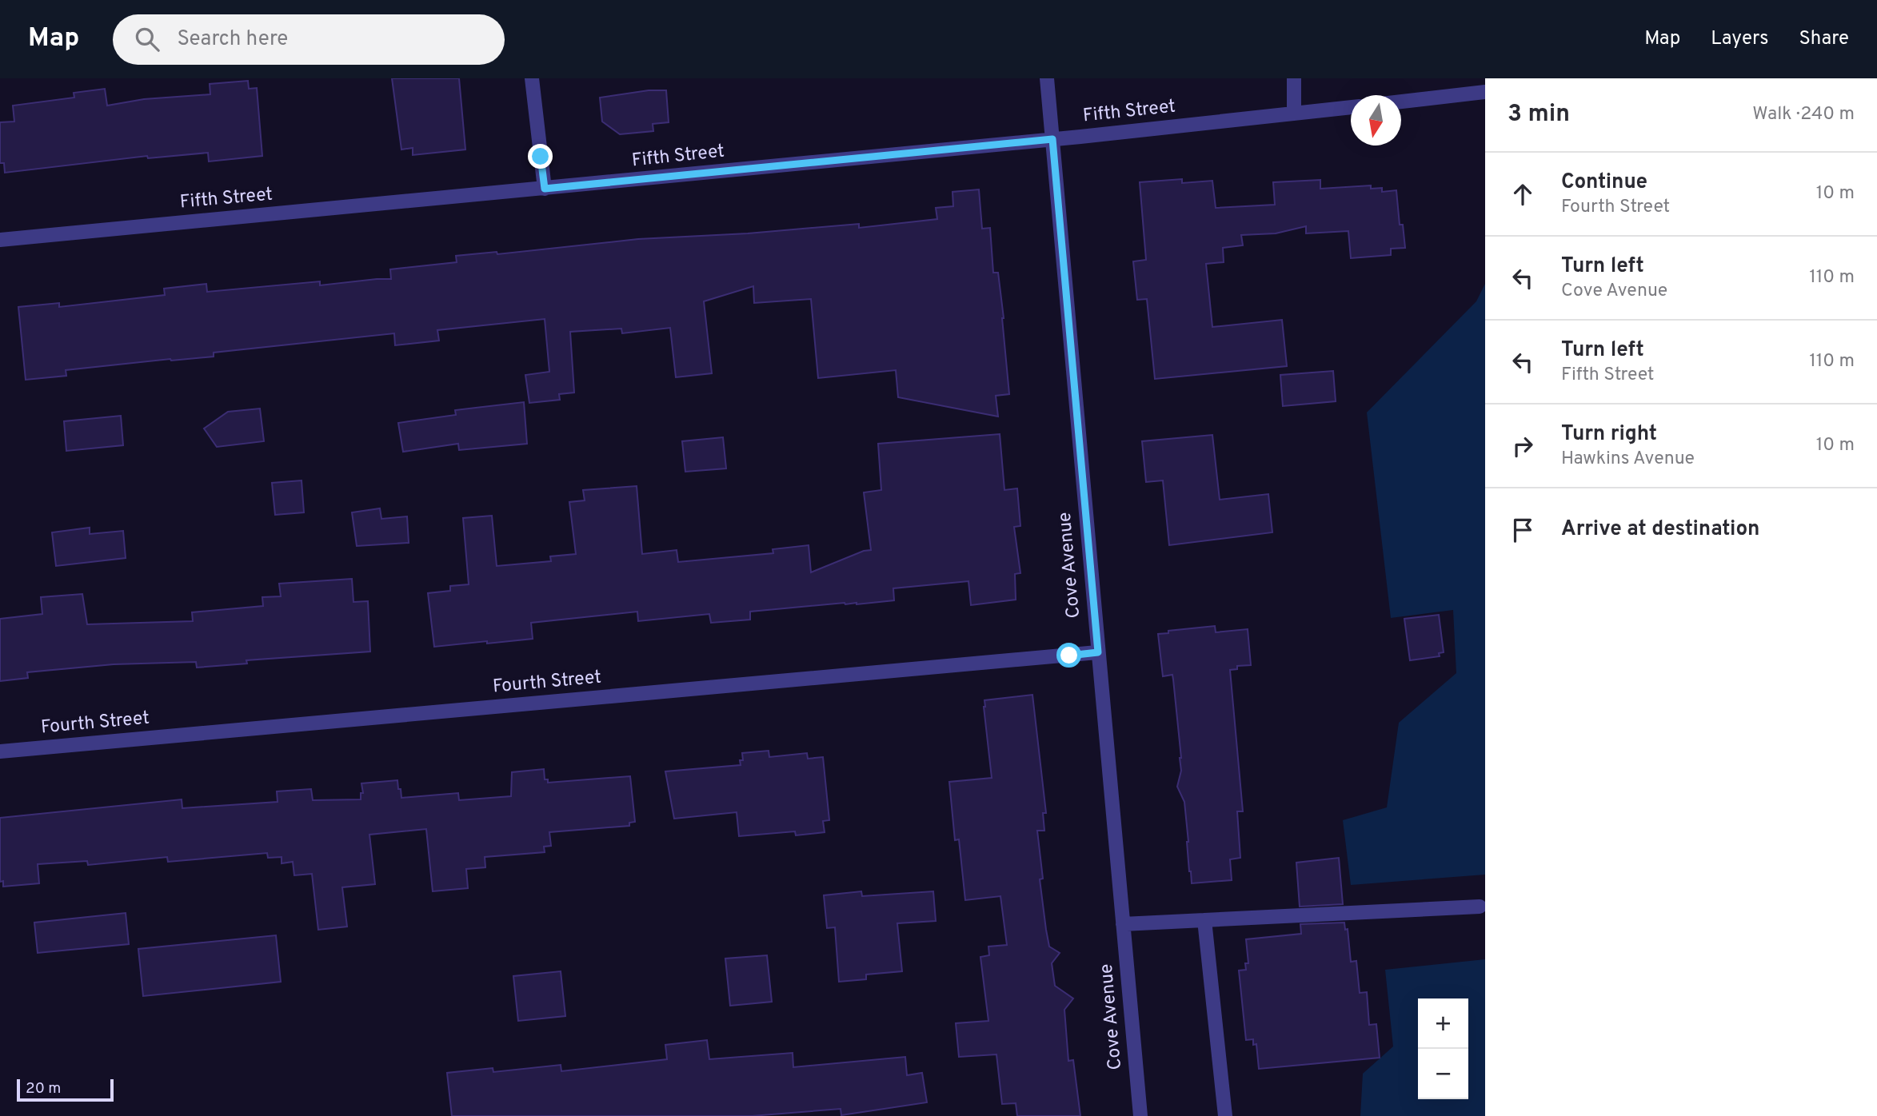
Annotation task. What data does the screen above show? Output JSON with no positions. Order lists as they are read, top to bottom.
{
  "streets": {
    "street": ["Fifth Street", "Cove Avenue", "Fourth Street"]
  },
  "crossings": [
    ["Fifth Street", "Cove Avenue"],
    ["Cove Avenue", "Fourth Street"]
  ],
  "scale_bar": "20 m",
  "north": "bottom",
  "page": {
    "header": "Map",
    "search": "Search here",
    "nav": ["Map", "Layers", "Share"],
    "heading": ["3 min", "Walk · 240 m"],
    "list": [
      ["Continue", "Fourth Street", "10 m"],
      ["Turn left", "Cove Avenue", "110 m"],
      ["Turn left", "Fifth Street", "110 m"],
      ["Turn right", "Hawkins Avenue", "10 m"],
      "Arrive at destination"
    ],
    "map_buttons": ["+", "−"],
    "scale": "20 m"
  }
}
